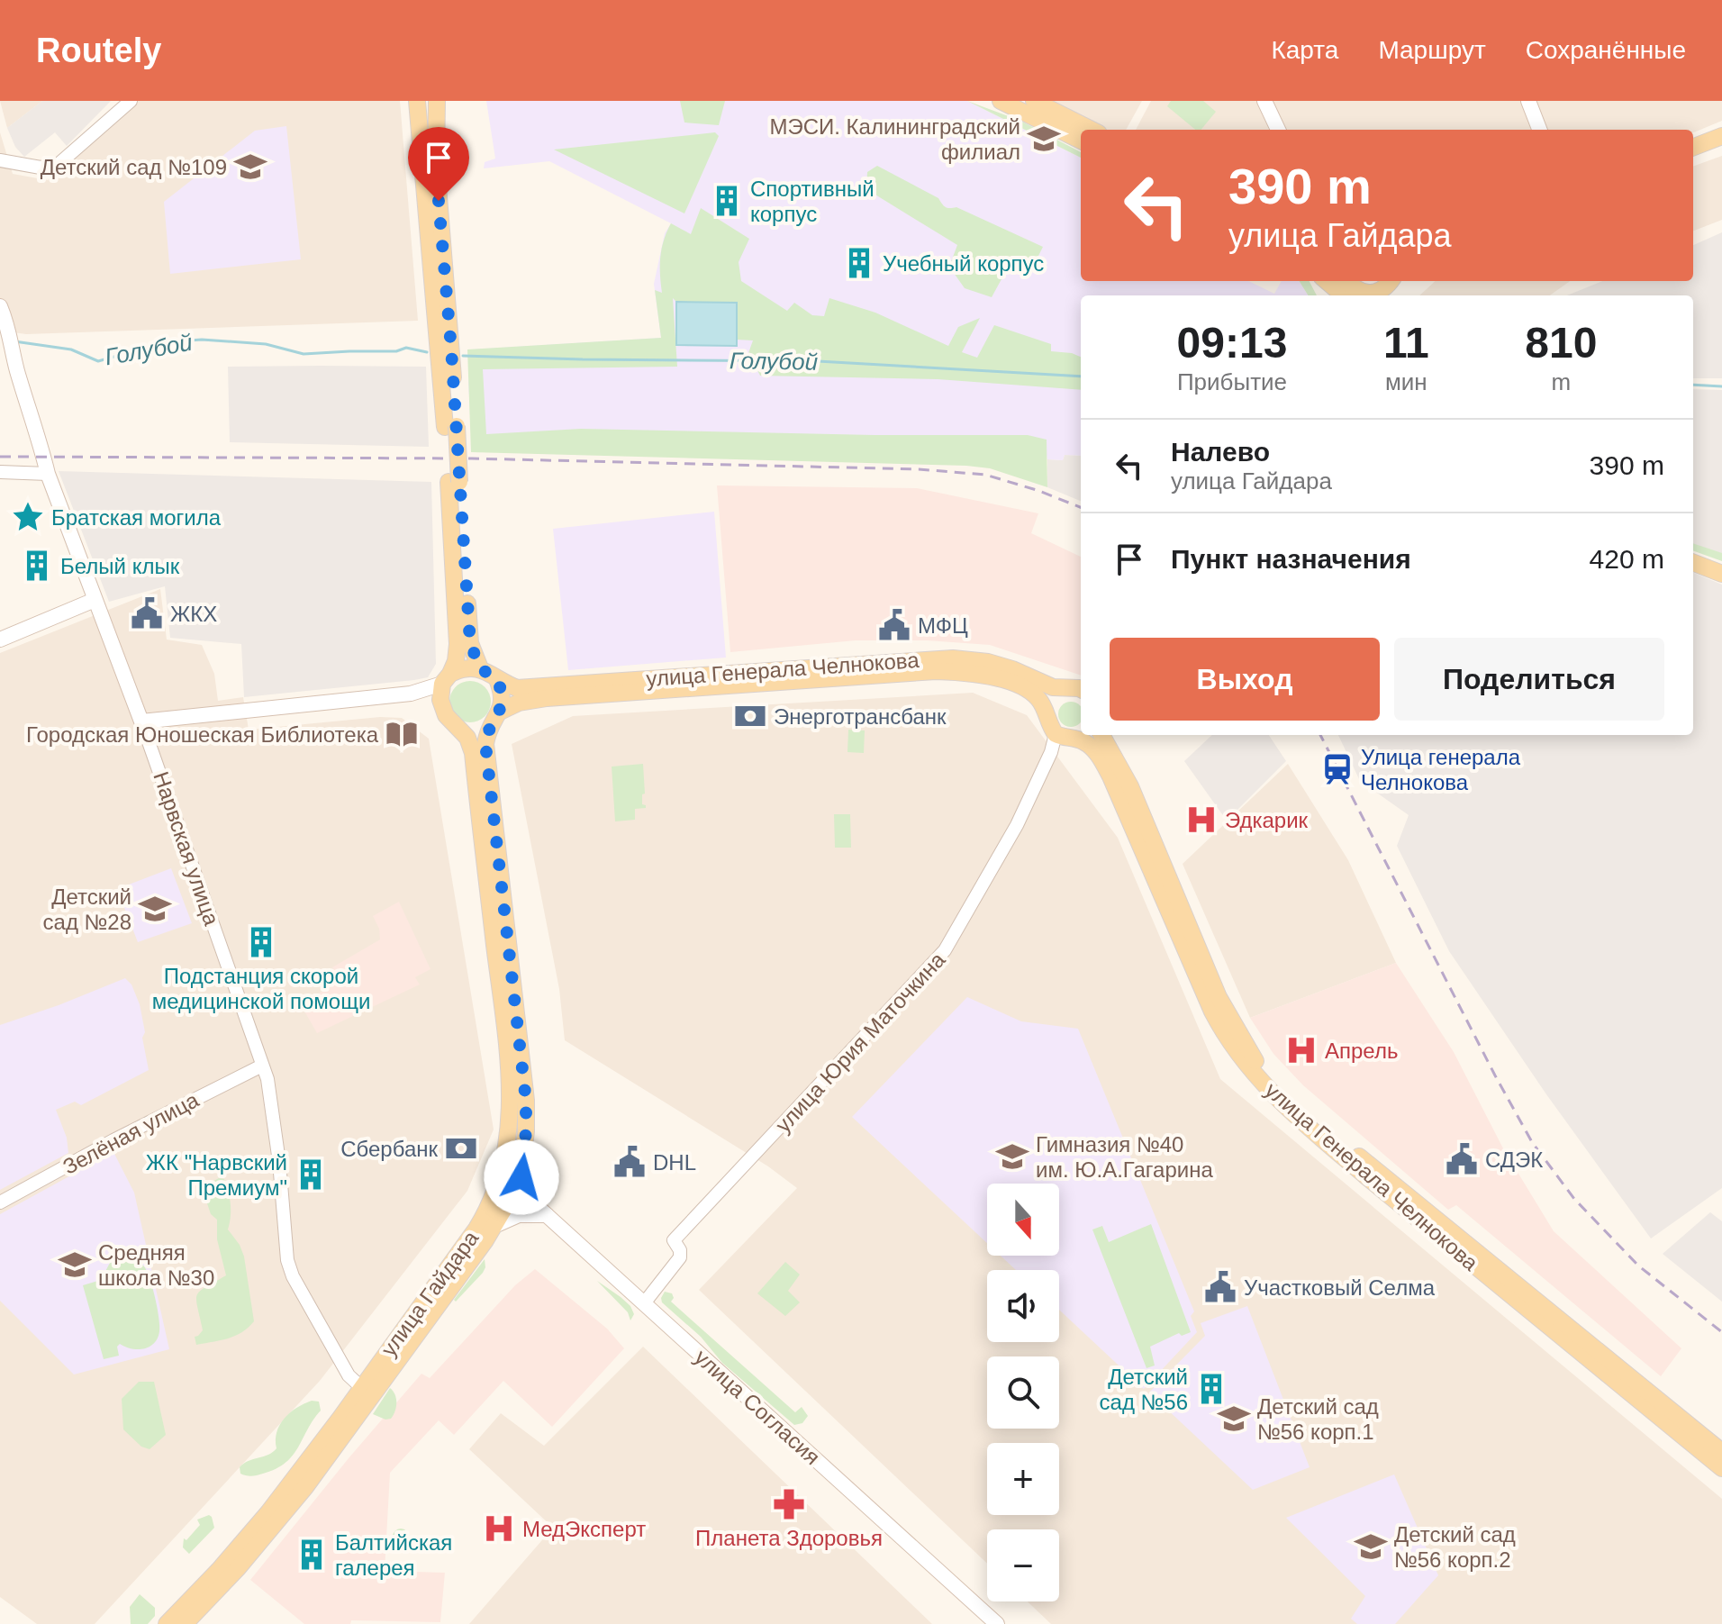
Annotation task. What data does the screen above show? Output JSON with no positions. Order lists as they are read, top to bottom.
{
  "streets": {
    "main road": [
      "улица Генерала Челнокова",
      "Нарвская улица",
      "улица Гайдара",
      "улица Согласия"
    ],
    "street": ["улица Юрия Маточкина", "Зелёная улица"]
  },
  "crossings": [
    ["улица Генерала Челнокова", "улица Юрия Маточкина"],
    ["улица Генерала Челнокова", "улица Гайдара"],
    ["Нарвская улица", "Зелёная улица"],
    ["Нарвская улица", "улица Гайдара"],
    ["улица Юрия Маточкина", "улица Согласия"],
    ["улица Гайдара", "улица Согласия"]
  ],
  "water": ["Голубой"],
  "places": {
    "school or university": [
      "МЭСИ. Калининградский филиал",
      "Детский сад №109",
      "Детский сад №28",
      "Гимназия №40 им. Ю.А.Гагарина",
      "Средняя школа №30",
      "Детский сад №56 корп.1",
      "Детский сад №56 корп.2"
    ],
    "building": [
      "Спортивный корпус",
      "Учебный корпус",
      "Белый клык",
      "Подстанция скорой медицинской помощи",
      "ЖК \"Нарвский Премиум\"",
      "Детский сад №56",
      "Балтийская галерея"
    ],
    "place": ["Братская могила"],
    "public building": [
      "ЖКХ",
      "МФЦ",
      "СДЭК",
      "DHL",
      "Участковый Селма"
    ],
    "bank": ["Энерготрансбанк", "Сбербанк"],
    "library": ["Городская Юношеская Библиотека"],
    "station": ["Улица генерала Челнокова"],
    "hospital": ["Эдкарик", "Апрель", "МедЭксперт"],
    "pharmacy": ["Планета Здоровья"]
  },
  "north": "bottom",
  "page": {
    "header": "Routely",
    "nav": ["Карта", "Маршрут", "Сохранённые"],
    "turn": ["390 m", "улица Гайдара"],
    "eta": [
      "09:13",
      "Прибытие",
      "11",
      "мин",
      "810",
      "m"
    ],
    "list": [
      {
        "name": "Налево",
        "note": "улица Гайдара",
        "value": "390 m"
      },
      {
        "name": "Пункт назначения",
        "value": "420 m"
      }
    ],
    "buttons": ["Выход", "Поделиться"],
    "map_buttons": ["+", "−"]
  }
}
